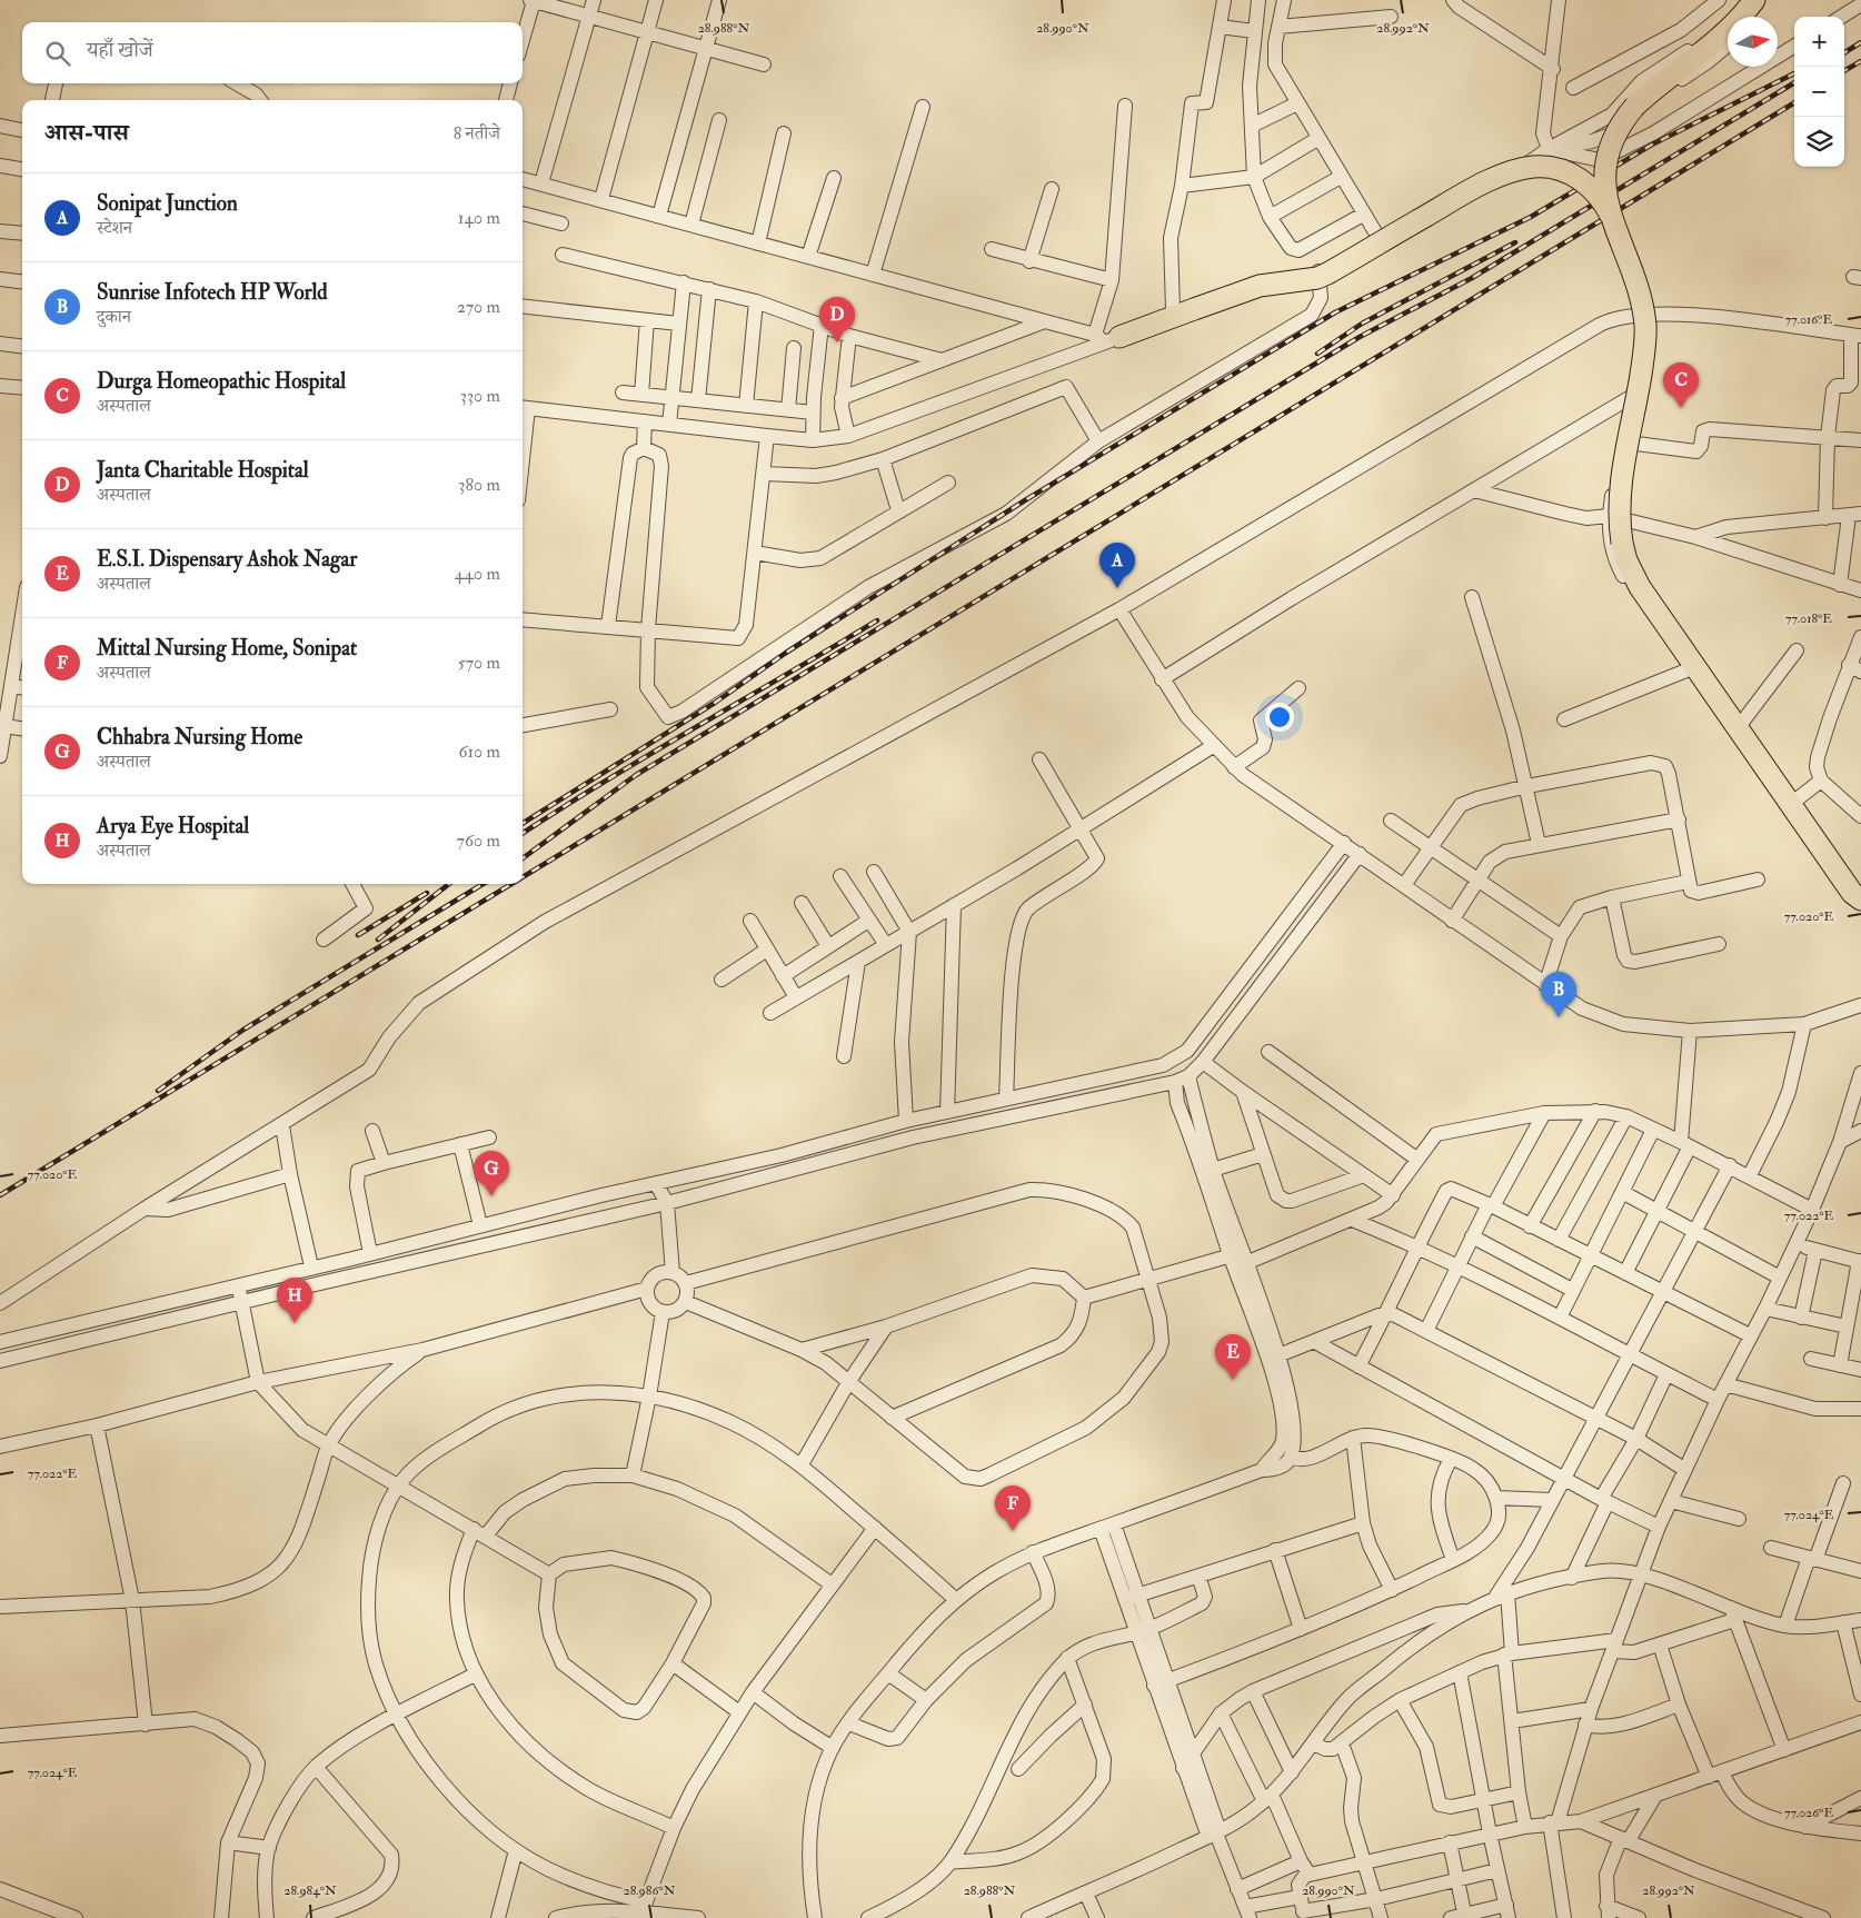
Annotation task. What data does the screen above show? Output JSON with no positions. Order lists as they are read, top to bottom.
{
  "north": "right",
  "page": {
    "map_buttons": ["+", "−"],
    "search": "यहाँ खोजें",
    "heading": ["आस-पास", "8 नतीजे"],
    "list": [
      {
        "mark": "A",
        "name": "Sonipat Junction",
        "note": "स्टेशन",
        "value": "140 m"
      },
      {
        "mark": "B",
        "name": "Sunrise Infotech HP World",
        "note": "दुकान",
        "value": "270 m"
      },
      {
        "mark": "C",
        "name": "Durga Homeopathic Hospital",
        "note": "अस्पताल",
        "value": "330 m"
      },
      {
        "mark": "D",
        "name": "Janta Charitable Hospital",
        "note": "अस्पताल",
        "value": "380 m"
      },
      {
        "mark": "E",
        "name": "E.S.I. Dispensary Ashok Nagar",
        "note": "अस्पताल",
        "value": "440 m"
      },
      {
        "mark": "F",
        "name": "Mittal Nursing Home, Sonipat",
        "note": "अस्पताल",
        "value": "570 m"
      },
      {
        "mark": "G",
        "name": "Chhabra Nursing Home",
        "note": "अस्पताल",
        "value": "610 m"
      },
      {
        "mark": "H",
        "name": "Arya Eye Hospital",
        "note": "अस्पताल",
        "value": "760 m"
      }
    ],
    "pins": [
      "D",
      "C",
      "A",
      "B",
      "G",
      "H",
      "E",
      "F"
    ]
  },
  "coordinates": [
    "28.988°N",
    "28.990°N",
    "28.992°N",
    "77.016°E",
    "77.018°E",
    "77.020°E",
    "77.022°E",
    "77.024°E",
    "77.026°E",
    "28.984°N",
    "28.986°N"
  ]
}
